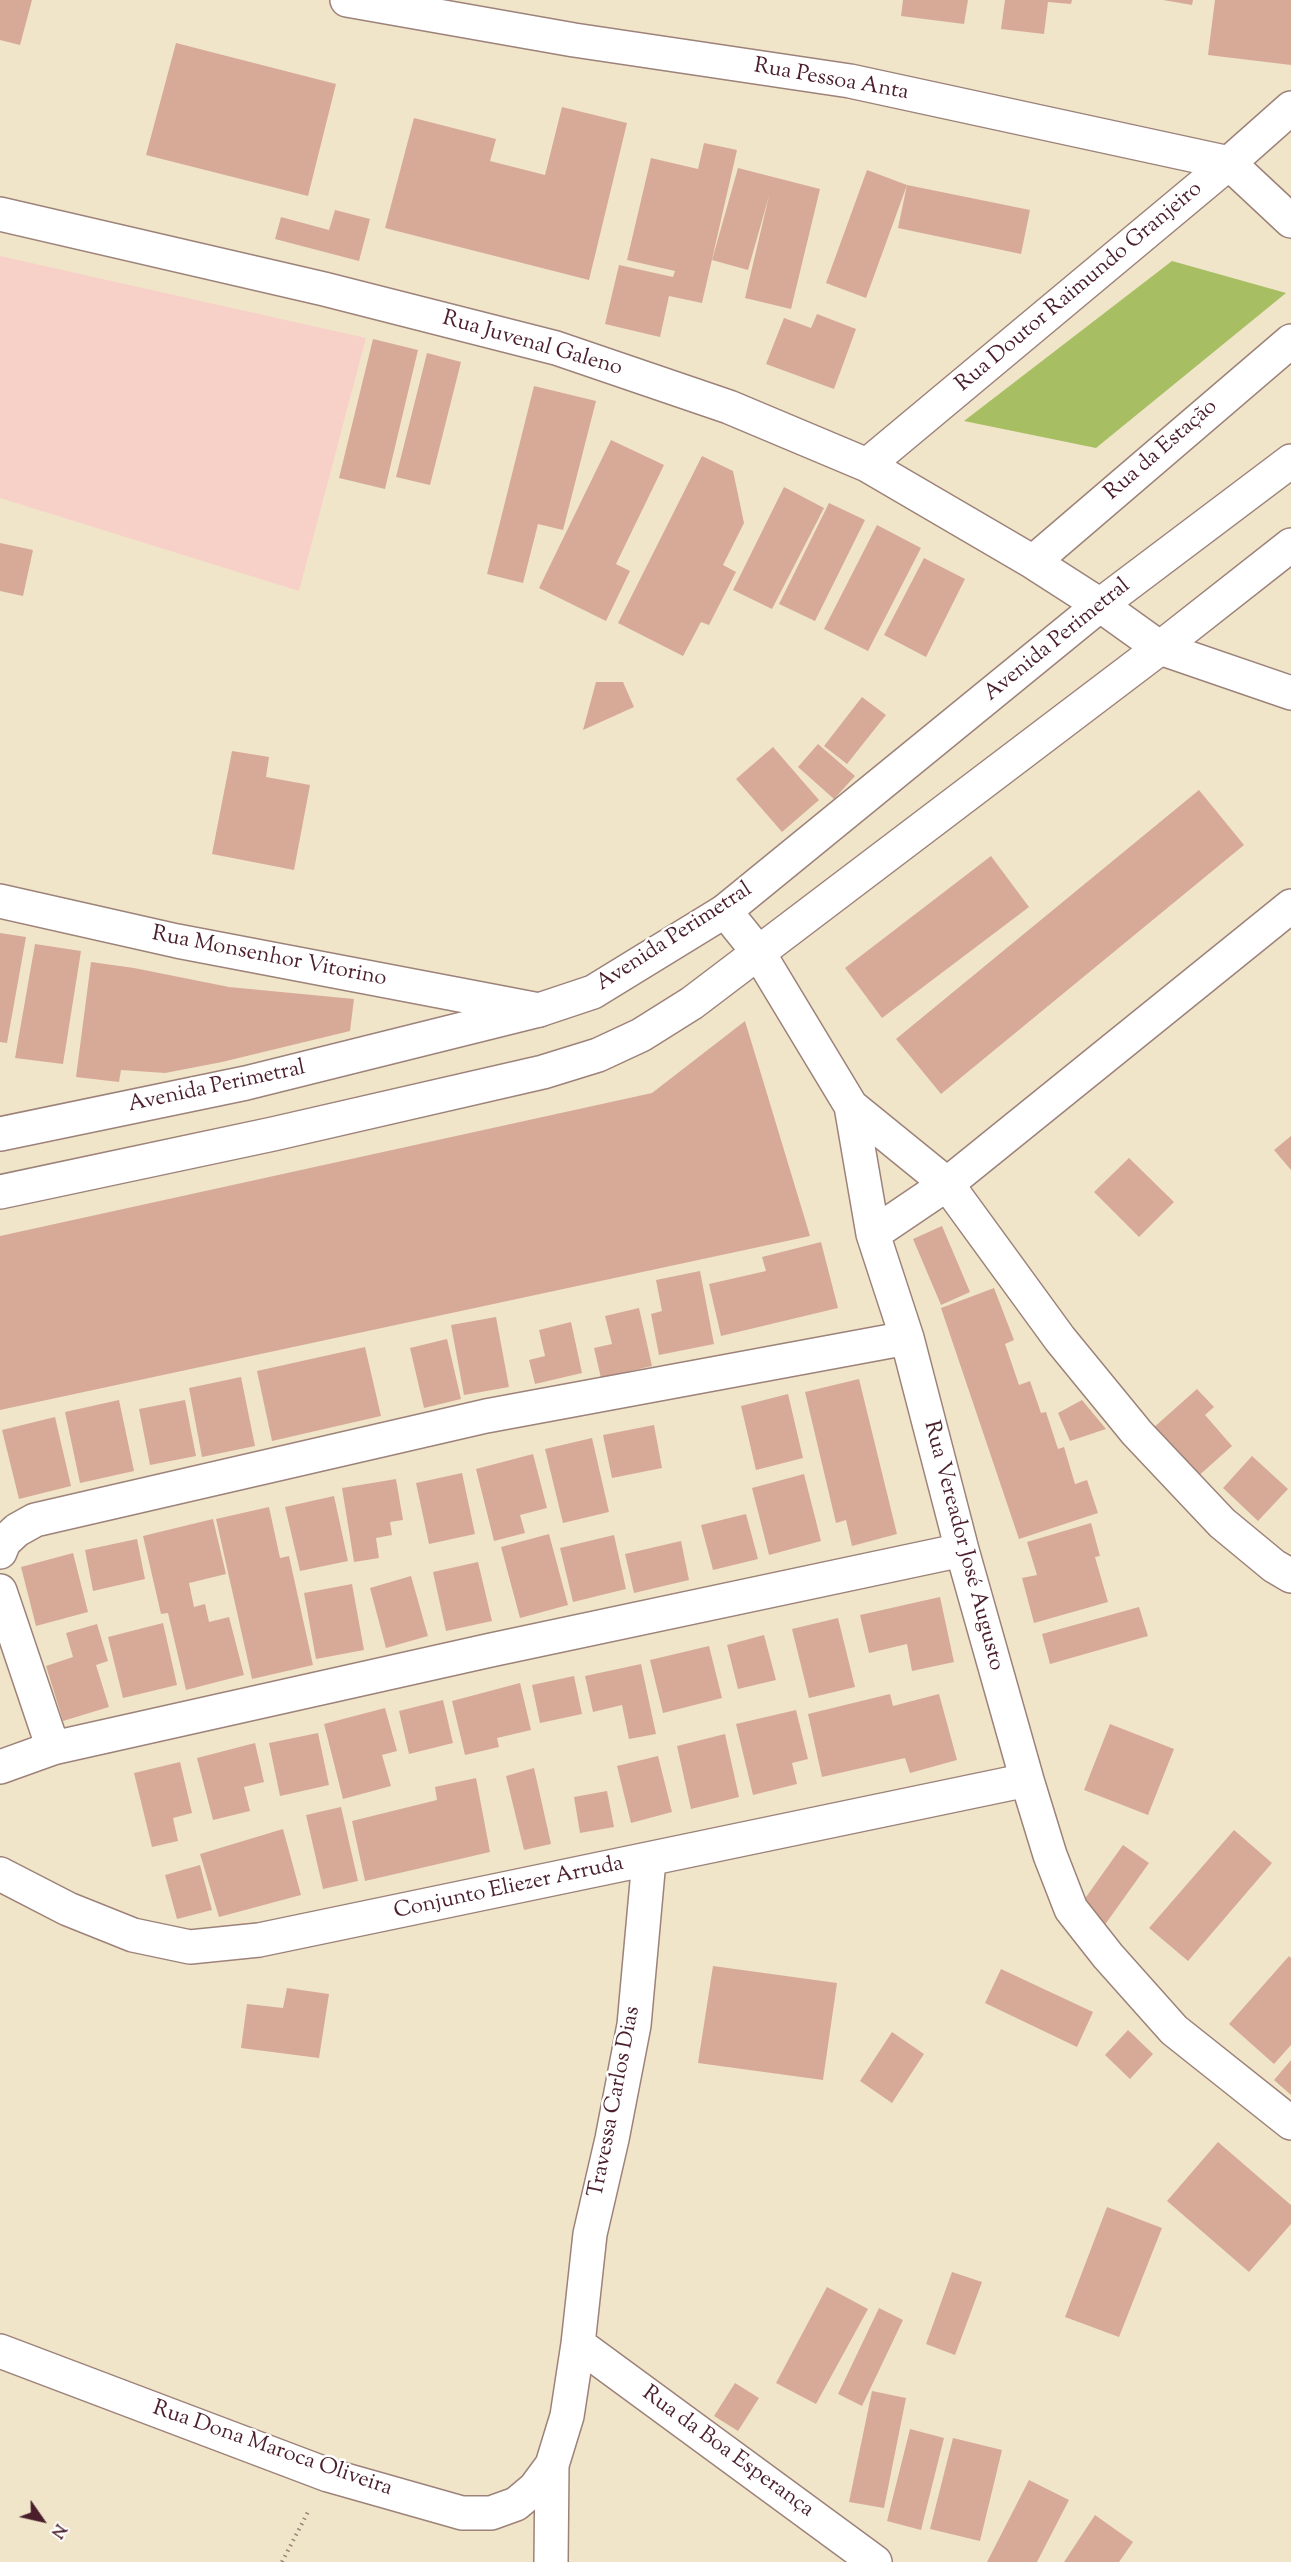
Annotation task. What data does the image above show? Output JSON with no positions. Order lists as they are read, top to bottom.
{
  "streets": {
    "street": [
      "Rua Pessoa Anta",
      "Rua Doutor Raimundo Granjeiro",
      "Rua Juvenal Galeno",
      "Rua da Estação",
      "Avenida Perimetral",
      "Rua Monsenhor Vitorino",
      "Rua Vereador José Augusto",
      "Conjunto Eliezer Arruda",
      "Travessa Carlos Dias",
      "Rua Dona Maroca Oliveira",
      "Rua da Boa Esperança"
    ]
  },
  "crossings": [
    ["Rua Pessoa Anta", "Rua Doutor Raimundo Granjeiro"],
    ["Rua Doutor Raimundo Granjeiro", "Rua Juvenal Galeno"],
    ["Rua Juvenal Galeno", "Rua da Estação"],
    ["Rua Juvenal Galeno", "Avenida Perimetral"],
    ["Avenida Perimetral", "Rua Monsenhor Vitorino"],
    ["Avenida Perimetral", "Rua Vereador José Augusto"],
    ["Rua Vereador José Augusto", "Conjunto Eliezer Arruda"],
    ["Conjunto Eliezer Arruda", "Travessa Carlos Dias"],
    ["Travessa Carlos Dias", "Rua Dona Maroca Oliveira"],
    ["Travessa Carlos Dias", "Rua da Boa Esperança"],
    ["Rua Dona Maroca Oliveira", "Rua da Boa Esperança"]
  ],
  "north": "bottom right"
}
